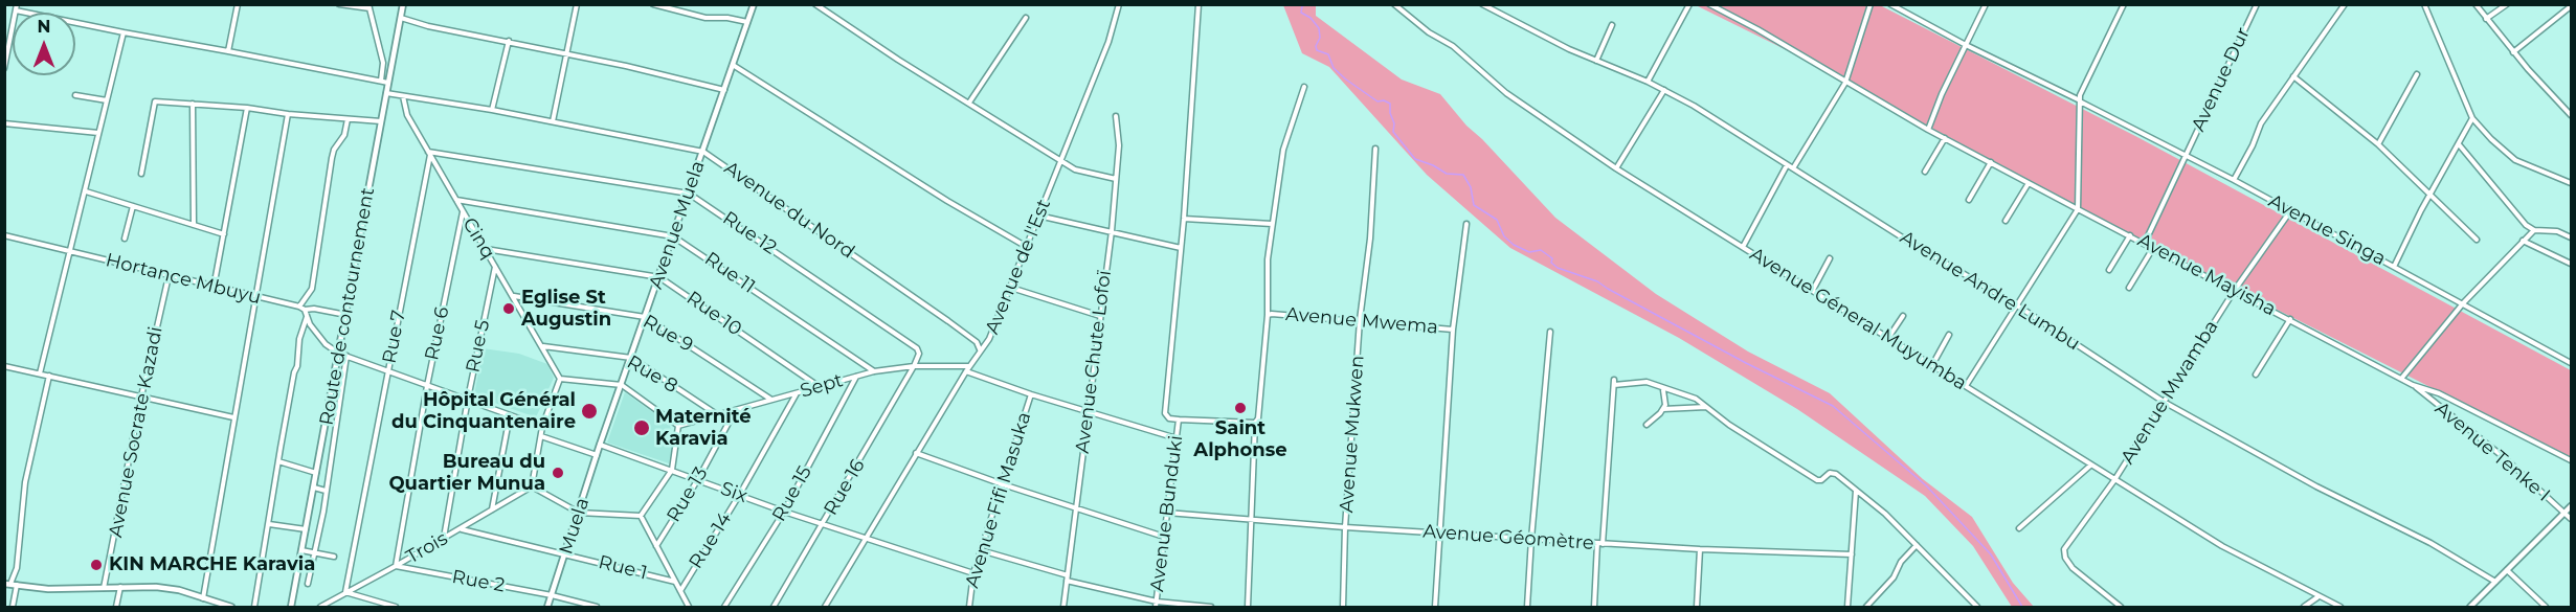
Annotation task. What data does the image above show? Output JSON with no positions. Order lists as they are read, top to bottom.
{
  "streets": {
    "street": [
      "Avenue Dur",
      "Avenue du Nord",
      "Avenue Muela",
      "Avenue Singa",
      "Rue 12",
      "Cinq",
      "Avenue de l'Est",
      "Rue 11",
      "Avenue Mayisha",
      "Hortance Mbuyu",
      "Avenue Andre Lumbu",
      "Route de contournement",
      "Rue 10",
      "Avenue Géneral Muyumba",
      "Avenue Mwema",
      "Rue 6",
      "Rue 9",
      "Rue 7",
      "Rue 5",
      "Avenue Chute Lofoï",
      "Rue 8",
      "Sept",
      "Avenue Mwamba",
      "Avenue Socrate Kazadi",
      "Avenue Mukwen",
      "Avenue Tenke I",
      "Rue 16",
      "Six",
      "Rue 15",
      "Rue 13",
      "Avenue Fifi Masuka",
      "Avenue Bunduki",
      "Muela",
      "Avenue Géomètre",
      "Rue 14",
      "Trois",
      "Rue 1",
      "Rue 2"
    ]
  },
  "crossings": [
    ["Avenue Dur", "Avenue Singa"],
    ["Avenue Dur", "Avenue Mayisha"],
    ["Avenue du Nord", "Avenue Muela"],
    ["Avenue du Nord", "Cinq"],
    ["Avenue du Nord", "Avenue de l'Est"],
    ["Avenue du Nord", "Route de contournement"],
    ["Avenue Muela", "Rue 12"],
    ["Avenue Muela", "Rue 11"],
    ["Avenue Muela", "Rue 10"],
    ["Avenue Muela", "Rue 9"],
    ["Avenue Muela", "Rue 8"],
    ["Avenue Muela", "Six"],
    ["Avenue Muela", "Muela"],
    ["Avenue Singa", "Avenue Mwamba"],
    ["Rue 12", "Cinq"],
    ["Rue 12", "Rue 7"],
    ["Rue 12", "Sept"],
    ["Rue 12", "Rue 16"],
    ["Cinq", "Rue 11"],
    ["Cinq", "Rue 10"],
    ["Cinq", "Rue 6"],
    ["Cinq", "Rue 9"],
    ["Cinq", "Rue 7"],
    ["Cinq", "Rue 5"],
    ["Cinq", "Rue 8"],
    ["Avenue de l'Est", "Sept"],
    ["Avenue de l'Est", "Six"],
    ["Rue 11", "Sept"],
    ["Avenue Mayisha", "Avenue Mwamba"],
    ["Avenue Mayisha", "Avenue Tenke I"],
    ["Hortance Mbuyu", "Route de contournement"],
    ["Hortance Mbuyu", "Avenue Socrate Kazadi"],
    ["Avenue Andre Lumbu", "Avenue Mwamba"],
    ["Rue 10", "Sept"],
    ["Avenue Géneral Muyumba", "Avenue Mwamba"],
    ["Avenue Mwema", "Avenue Mukwen"],
    ["Avenue Mwema", "Avenue Géomètre"],
    ["Rue 6", "Trois"],
    ["Rue 6", "Rue 2"],
    ["Rue 9", "Sept"],
    ["Rue 7", "Trois"],
    ["Rue 5", "Trois"],
    ["Avenue Chute Lofoï", "Sept"],
    ["Rue 8", "Sept"],
    ["Sept", "Rue 16"],
    ["Sept", "Rue 15"],
    ["Sept", "Rue 13"],
    ["Sept", "Avenue Fifi Masuka"],
    ["Sept", "Avenue Bunduki"],
    ["Sept", "Rue 14"],
    ["Avenue Mukwen", "Avenue Géomètre"],
    ["Rue 16", "Six"],
    ["Six", "Rue 15"],
    ["Six", "Rue 13"],
    ["Six", "Avenue Fifi Masuka"],
    ["Six", "Muela"],
    ["Six", "Rue 14"],
    ["Avenue Bunduki", "Avenue Géomètre"],
    ["Muela", "Rue 1"],
    ["Muela", "Rue 2"],
    ["Trois", "Rue 1"],
    ["Trois", "Rue 2"]
  ],
  "places": [
    "Eglise St Augustin",
    "Saint Alphonse",
    "Hôpital Général du Cinquantenaire",
    "Maternité Karavia",
    "Bureau du Quartier Munua",
    "KIN MARCHE Karavia"
  ],
  "north": "top"
}
